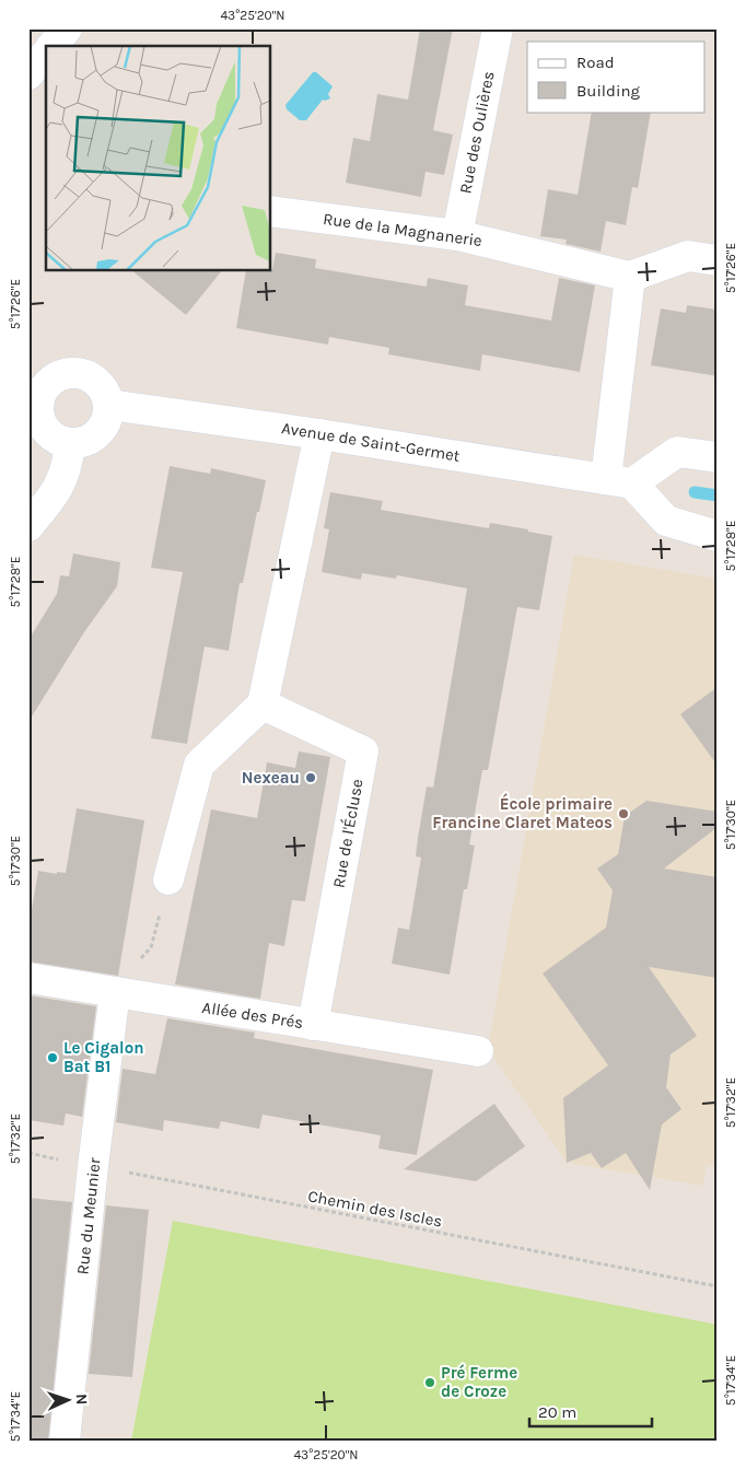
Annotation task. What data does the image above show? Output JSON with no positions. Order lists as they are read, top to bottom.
{
  "streets": {
    "street": [
      "Rue des Oulières",
      "Rue de la Magnanerie",
      "Avenue de Saint-Germet",
      "Rue de l'Écluse",
      "Allée des Prés",
      "Rue du Meunier"
    ],
    "path": ["Chemin des Iscles"]
  },
  "crossings": [
    ["Rue des Oulières", "Rue de la Magnanerie"],
    ["Rue de l'Écluse", "Allée des Prés"],
    ["Allée des Prés", "Rue du Meunier"],
    ["Chemin des Iscles", "Rue du Meunier"]
  ],
  "places": [
    "Nexeau",
    "École primaire Francine Claret Mateos",
    "Le Cigalon Bat B1",
    "Pré Ferme de Croze"
  ],
  "legend": ["Road", "Building"],
  "scale_bar": "20 m",
  "north": "right",
  "coordinates": [
    "43°25'20\"N",
    "5°17'26\"E",
    "5°17'28\"E",
    "5°17'30\"E",
    "5°17'32\"E",
    "5°17'34\"E"
  ]
}
